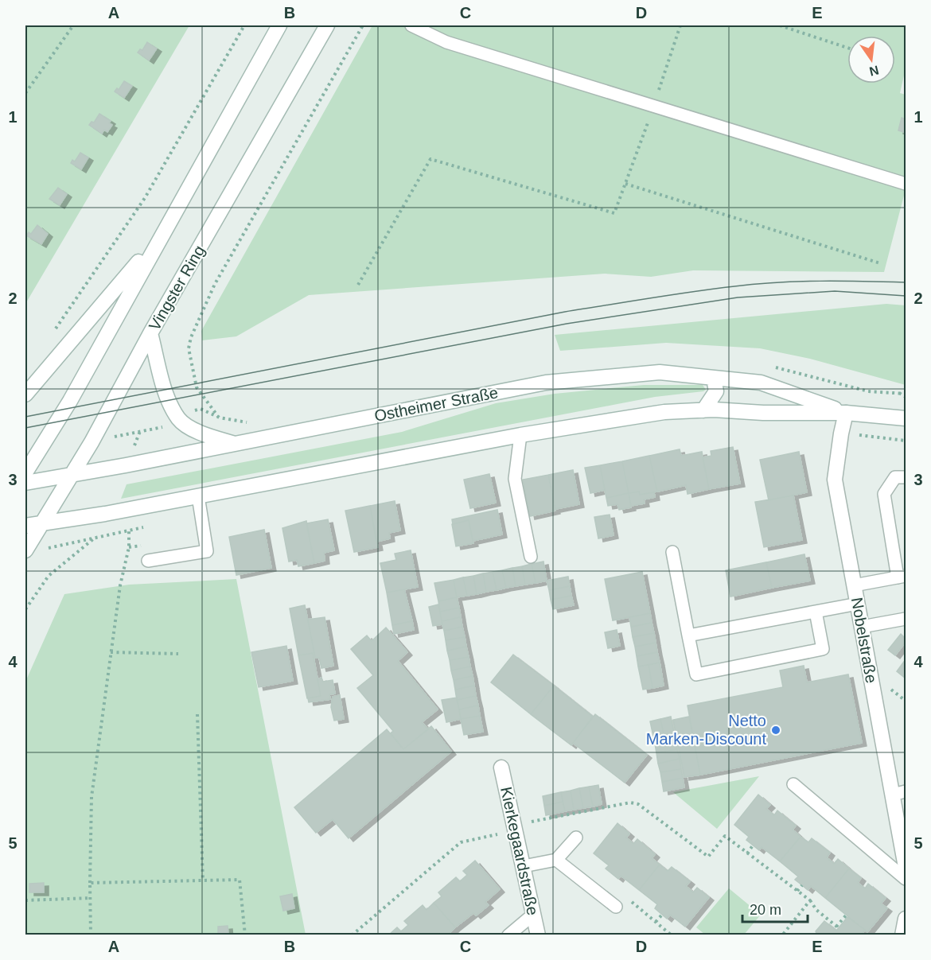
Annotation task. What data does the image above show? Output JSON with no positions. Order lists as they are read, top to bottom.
{
  "streets": {
    "main road": [
      "Vingster Ring",
      "Ostheimer Straße",
      "Nobelstraße",
      "Kierkegaardstraße"
    ]
  },
  "crossings": [
    ["Vingster Ring", "Ostheimer Straße"],
    ["Ostheimer Straße", "Nobelstraße"]
  ],
  "places": ["Netto Marken-Discount"],
  "scale_bar": "20 m",
  "north": "bottom",
  "grid": {
    "columns": [
      "A",
      "B",
      "C",
      "D",
      "E"
    ],
    "rows": [
      "1",
      "2",
      "3",
      "4",
      "5"
    ]
  }
}
